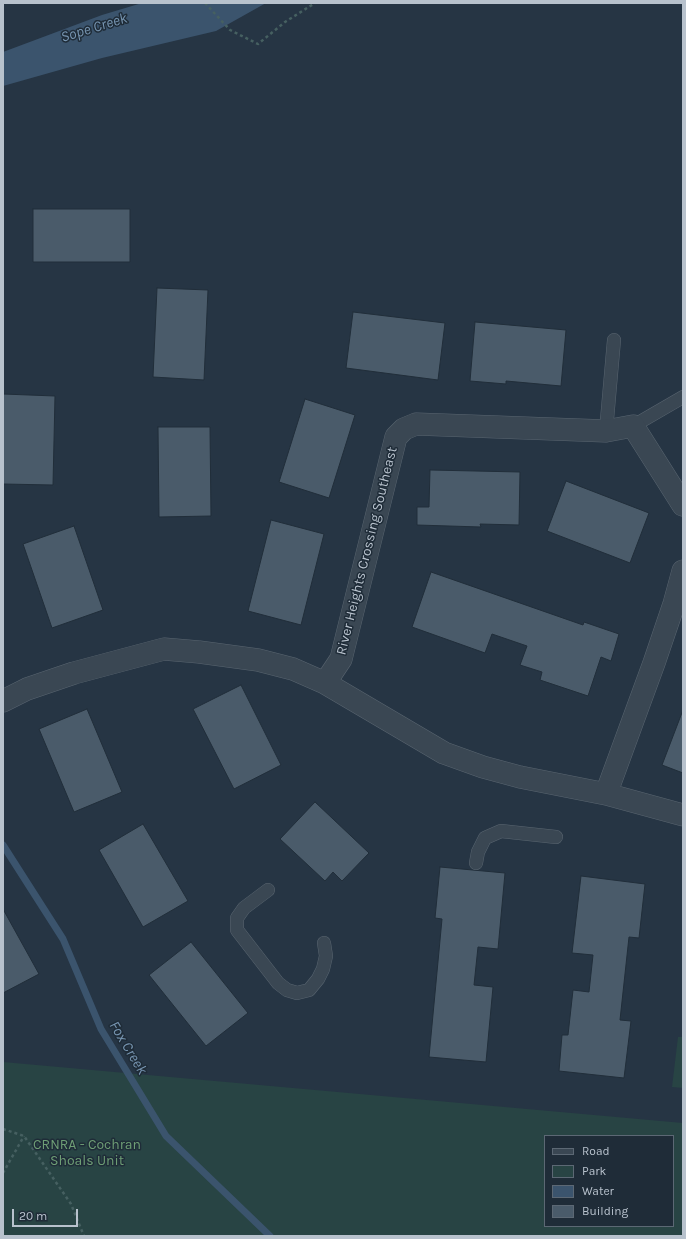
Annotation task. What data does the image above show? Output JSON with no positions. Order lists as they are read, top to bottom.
{
  "streets": {
    "street": ["River Heights Crossing Southeast"]
  },
  "water": ["Sope Creek", "Fox Creek"],
  "parks": ["CRNRA - Cochran Shoals Unit"],
  "legend": [
    "Road",
    "Park",
    "Water",
    "Building"
  ],
  "scale_bar": "20 m"
}
